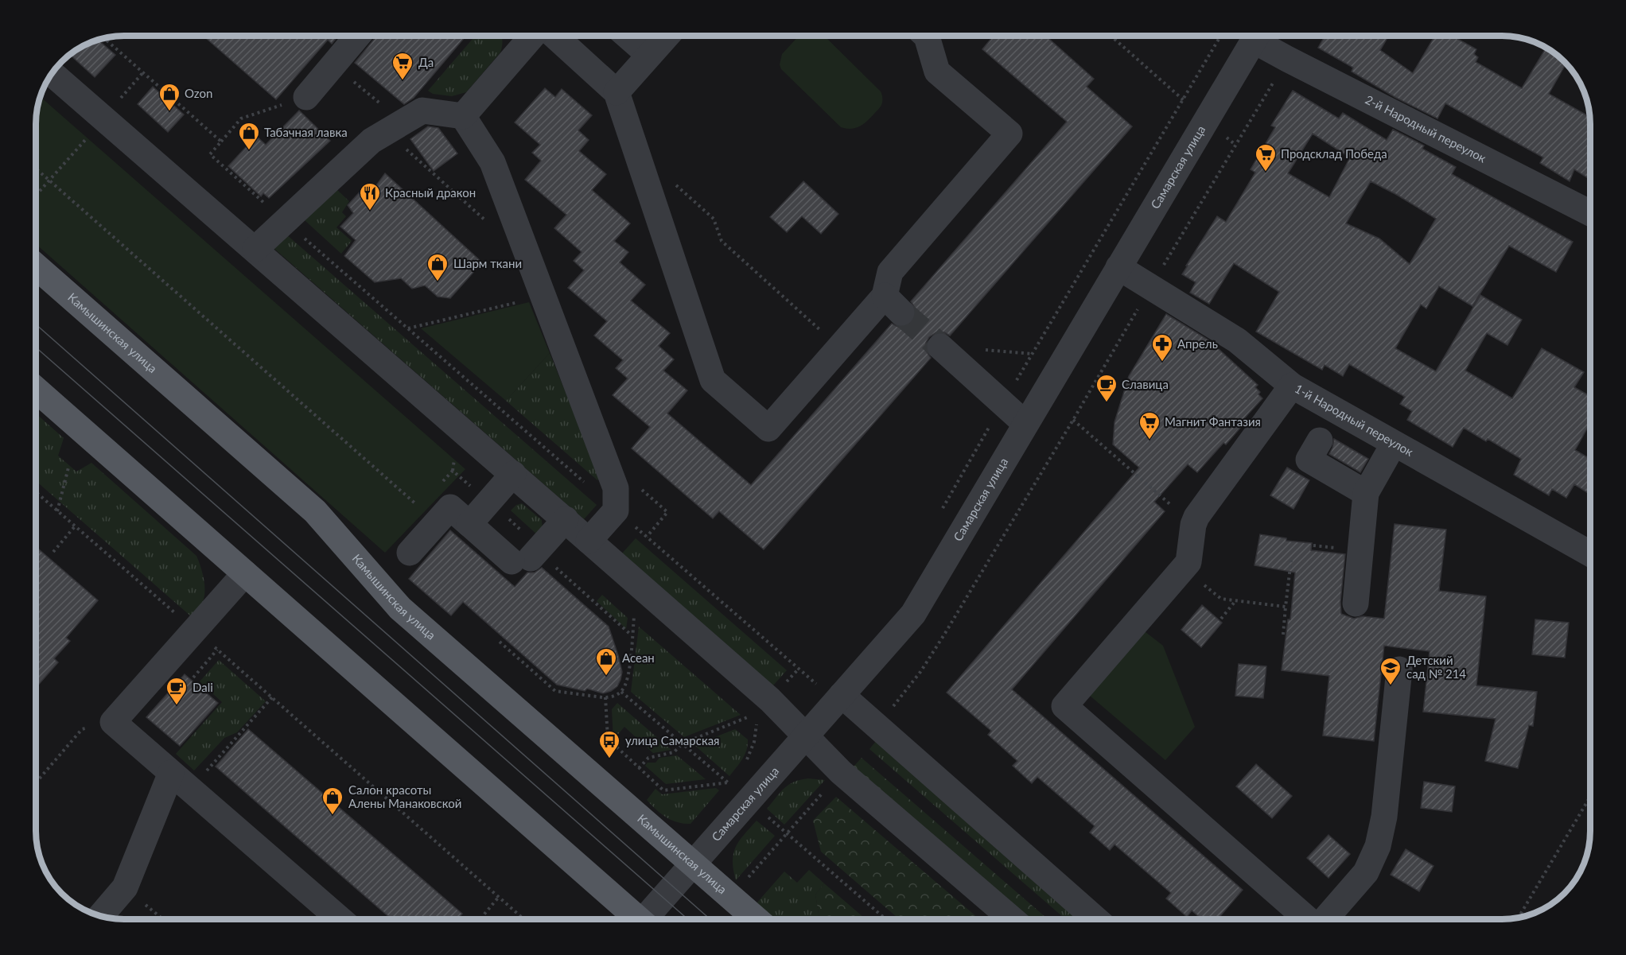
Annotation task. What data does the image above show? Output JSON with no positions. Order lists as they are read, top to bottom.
{
  "streets": {
    "main road": ["Камышинская улица"],
    "street": ["2-й Народный переулок", "Самарская улица", "1-й Народный переулок"]
  },
  "crossings": [
    ["Самарская улица", "Камышинская улица"],
    ["Самарская улица", "1-й Народный переулок"]
  ],
  "places": {
    "supermarket": ["Да", "Продсклад Победа", "Магнит Фантазия"],
    "shop": [
      "Ozon",
      "Табачная лавка",
      "Шарм ткани",
      "Асеан",
      "Салон красоты Алены Манаковской"
    ],
    "restaurant": ["Красный дракон"],
    "pharmacy": ["Апрель"],
    "cafe": ["Славица", "Dali"],
    "school or university": ["Детский сад № 214"],
    "bus stop": ["улица Самарская"]
  }
}
